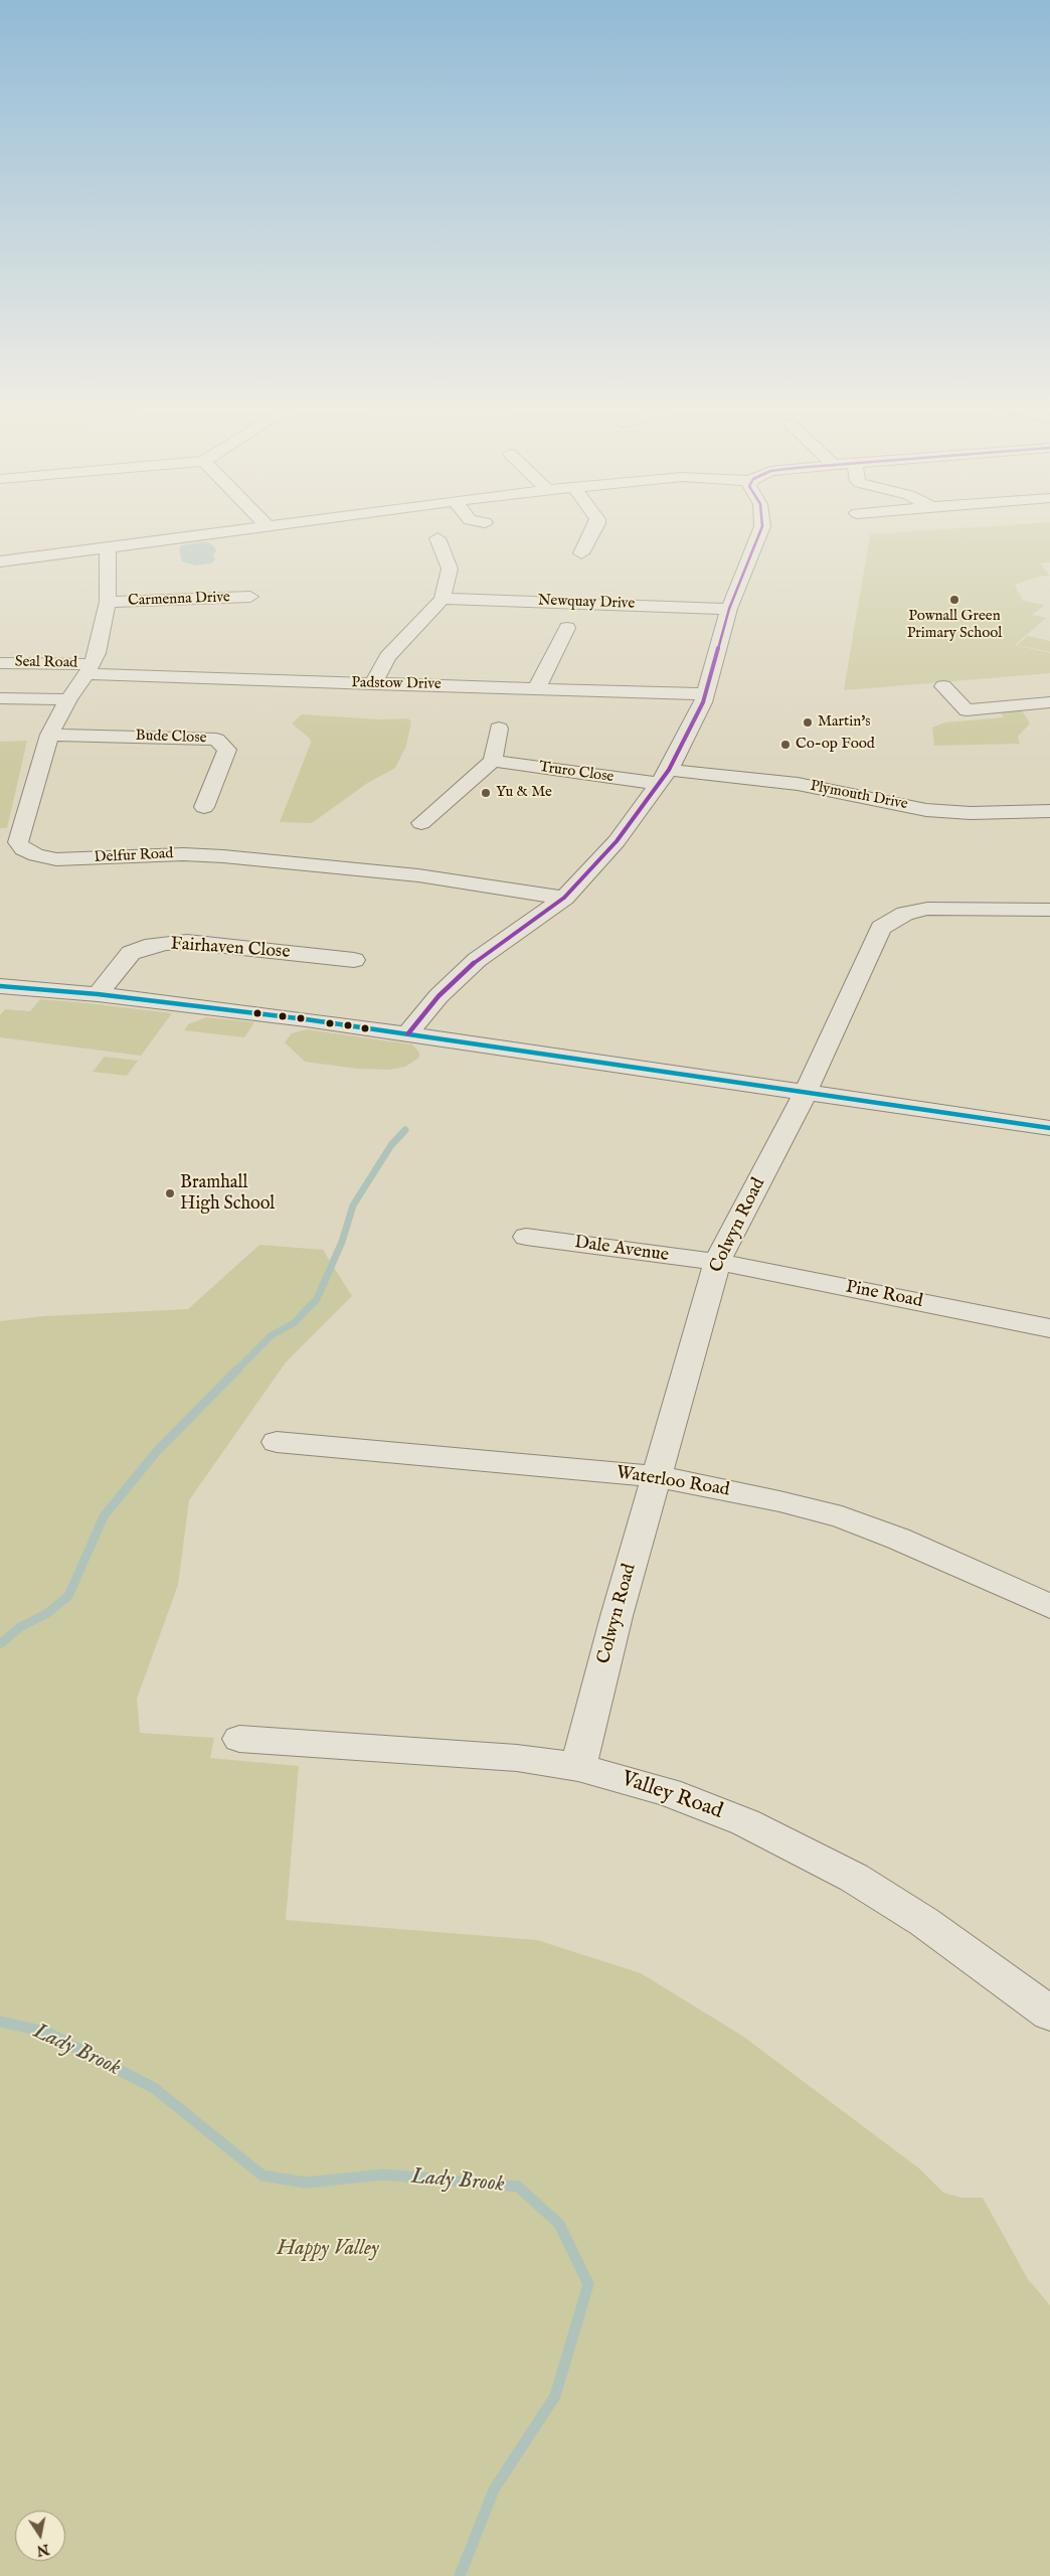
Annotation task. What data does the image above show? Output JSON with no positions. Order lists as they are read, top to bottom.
{
  "streets": {
    "street": [
      "Carmenna Drive",
      "Newquay Drive",
      "Seal Road",
      "Padstow Drive",
      "Bude Close",
      "Truro Close",
      "Plymouth Drive",
      "Delfur Road",
      "Fairhaven Close",
      "Colwyn Road",
      "Dale Avenue",
      "Pine Road",
      "Waterloo Road",
      "Valley Road"
    ]
  },
  "crossings": [
    ["Carmenna Drive", "Delfur Road"],
    ["Seal Road", "Padstow Drive"],
    ["Seal Road", "Delfur Road"],
    ["Padstow Drive", "Delfur Road"],
    ["Bude Close", "Delfur Road"],
    ["Truro Close", "Plymouth Drive"],
    ["Colwyn Road", "Dale Avenue"],
    ["Colwyn Road", "Pine Road"],
    ["Colwyn Road", "Waterloo Road"],
    ["Colwyn Road", "Valley Road"],
    ["Dale Avenue", "Pine Road"]
  ],
  "water": ["Lady Brook"],
  "parks": ["Happy Valley"],
  "places": [
    "Pownall Green Primary School",
    "Martin's",
    "Co-op Food",
    "Yu & Me",
    "Bramhall High School"
  ],
  "north": "bottom"
}
